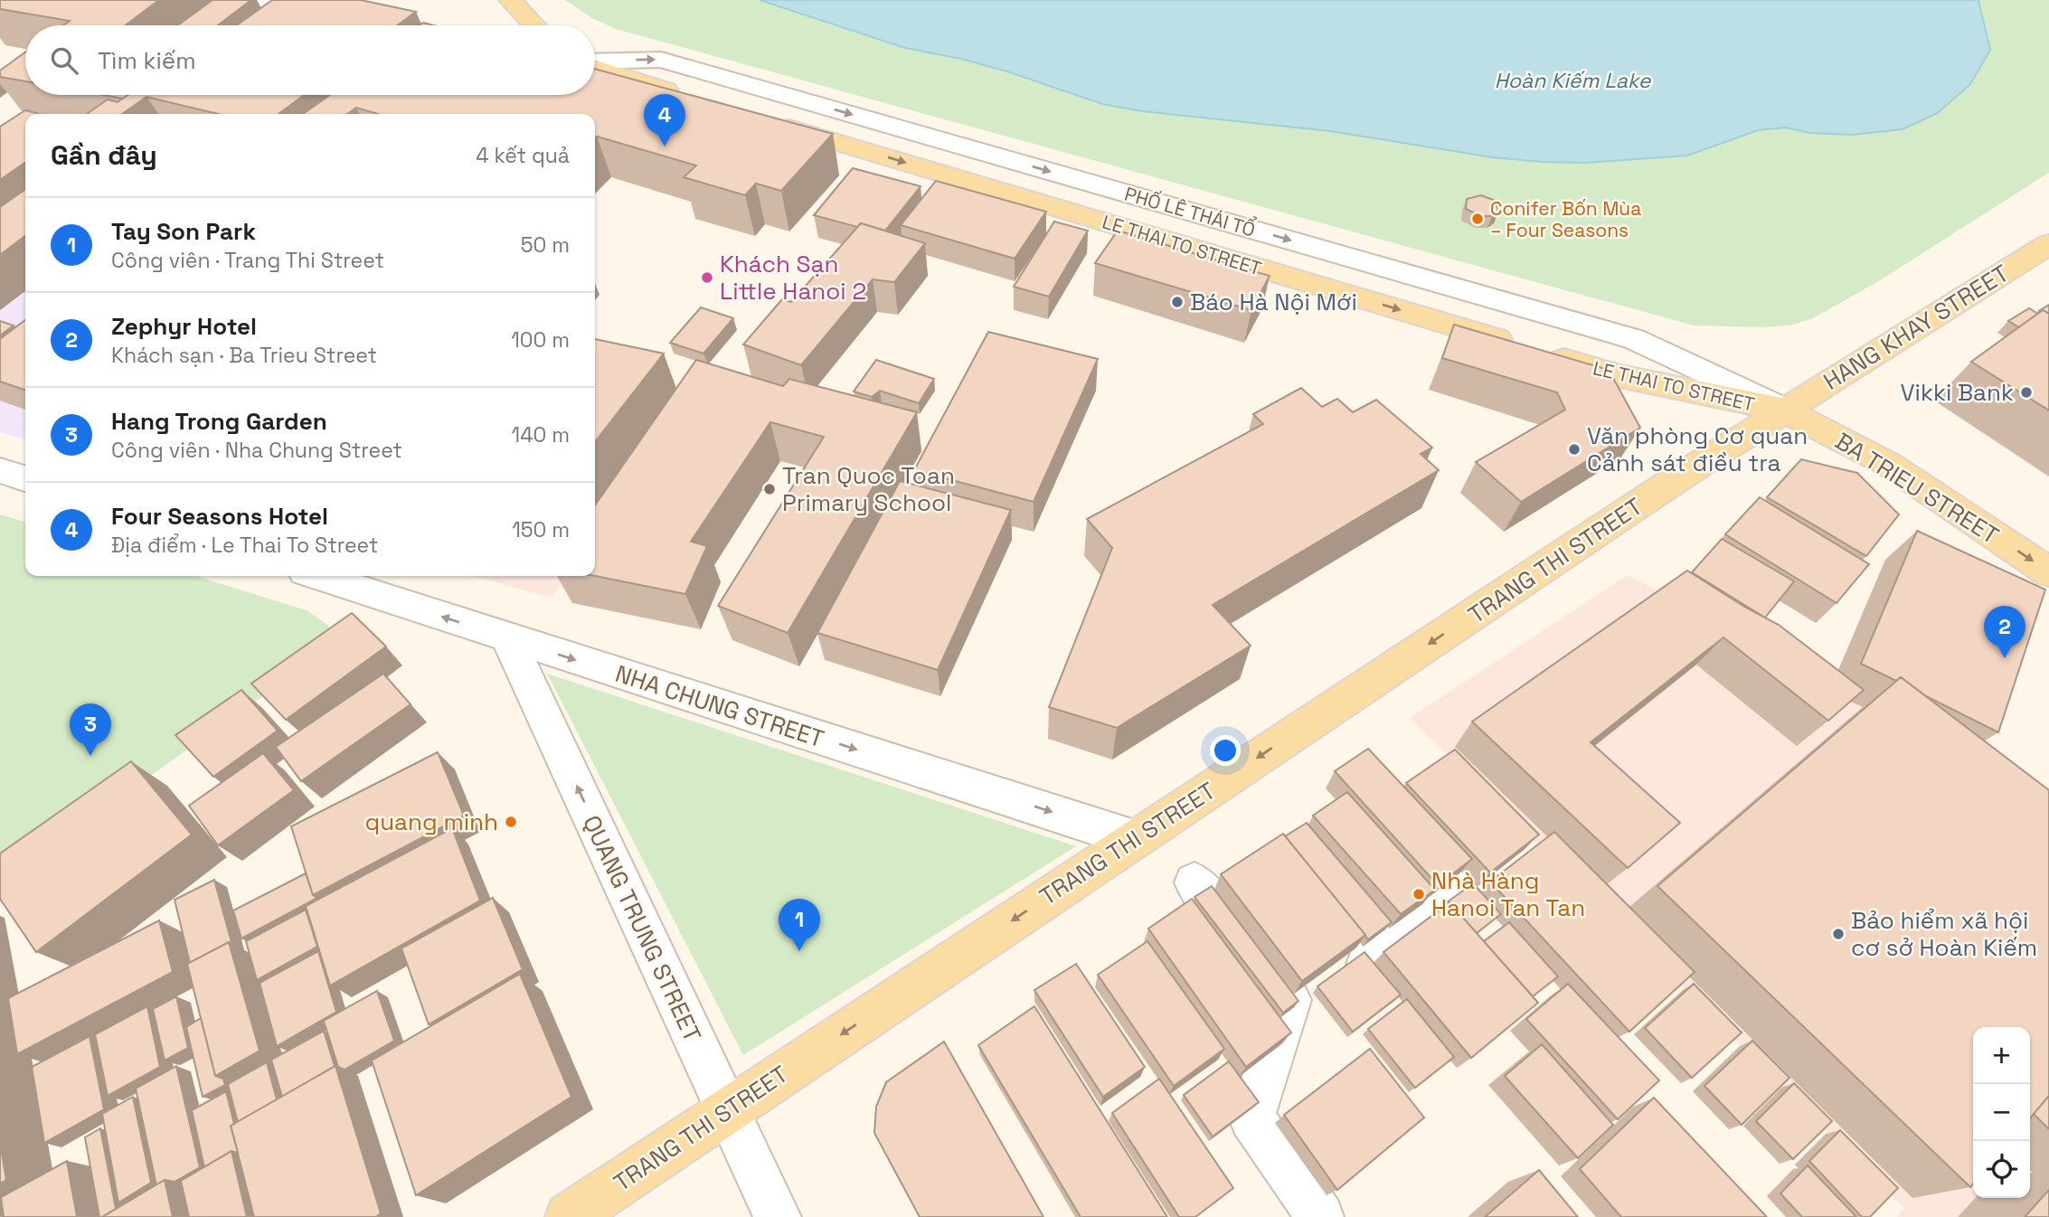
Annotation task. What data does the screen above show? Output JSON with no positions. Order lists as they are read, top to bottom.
{
  "streets": {
    "main road": [
      "LE THAI TO STREET",
      "HANG KHAY STREET",
      "BA TRIEU STREET",
      "TRANG THI STREET"
    ],
    "street": ["PHỐ LÊ THÁI TỔ", "NHA CHUNG STREET", "QUANG TRUNG STREET"]
  },
  "crossings": [
    ["PHỐ LÊ THÁI TỔ", "LE THAI TO STREET"],
    ["PHỐ LÊ THÁI TỔ", "HANG KHAY STREET"],
    ["PHỐ LÊ THÁI TỔ", "BA TRIEU STREET"],
    ["PHỐ LÊ THÁI TỔ", "TRANG THI STREET"],
    ["LE THAI TO STREET", "HANG KHAY STREET"],
    ["LE THAI TO STREET", "BA TRIEU STREET"],
    ["LE THAI TO STREET", "TRANG THI STREET"],
    ["HANG KHAY STREET", "BA TRIEU STREET"],
    ["HANG KHAY STREET", "TRANG THI STREET"],
    ["BA TRIEU STREET", "TRANG THI STREET"],
    ["TRANG THI STREET", "NHA CHUNG STREET"],
    ["TRANG THI STREET", "QUANG TRUNG STREET"],
    ["NHA CHUNG STREET", "QUANG TRUNG STREET"]
  ],
  "one_way": [
    "PHỐ LÊ THÁI TỔ",
    "LE THAI TO STREET",
    "BA TRIEU STREET",
    "TRANG THI STREET",
    "QUANG TRUNG STREET"
  ],
  "water": ["Hoàn Kiếm Lake"],
  "places": [
    "Conifer Bốn Mùa – Four Seasons",
    "Khách Sạn Little Hanoi 2",
    "Báo Hà Nội Mới",
    "Vikki Bank",
    "Văn phòng Cơ quan Cảnh sát điều tra",
    "Tran Quoc Toan Primary School",
    "quang minh",
    "Nhà Hàng Hanoi Tan Tan",
    "Bảo hiểm xã hội cơ sở Hoàn Kiếm"
  ],
  "page": {
    "search": "Tìm kiếm",
    "pins": [
      "4",
      "2",
      "3",
      "1"
    ],
    "heading": ["Gần đây", "4 kết quả"],
    "list": [
      {
        "mark": "1",
        "name": "Tay Son Park",
        "note": "Công viên · Trang Thi Street",
        "value": "50 m"
      },
      {
        "mark": "2",
        "name": "Zephyr Hotel",
        "note": "Khách sạn · Ba Trieu Street",
        "value": "100 m"
      },
      {
        "mark": "3",
        "name": "Hang Trong Garden",
        "note": "Công viên · Nha Chung Street",
        "value": "140 m"
      },
      {
        "mark": "4",
        "name": "Four Seasons Hotel",
        "note": "Địa điểm · Le Thai To Street",
        "value": "150 m"
      }
    ],
    "map_buttons": ["+", "−"]
  }
}
